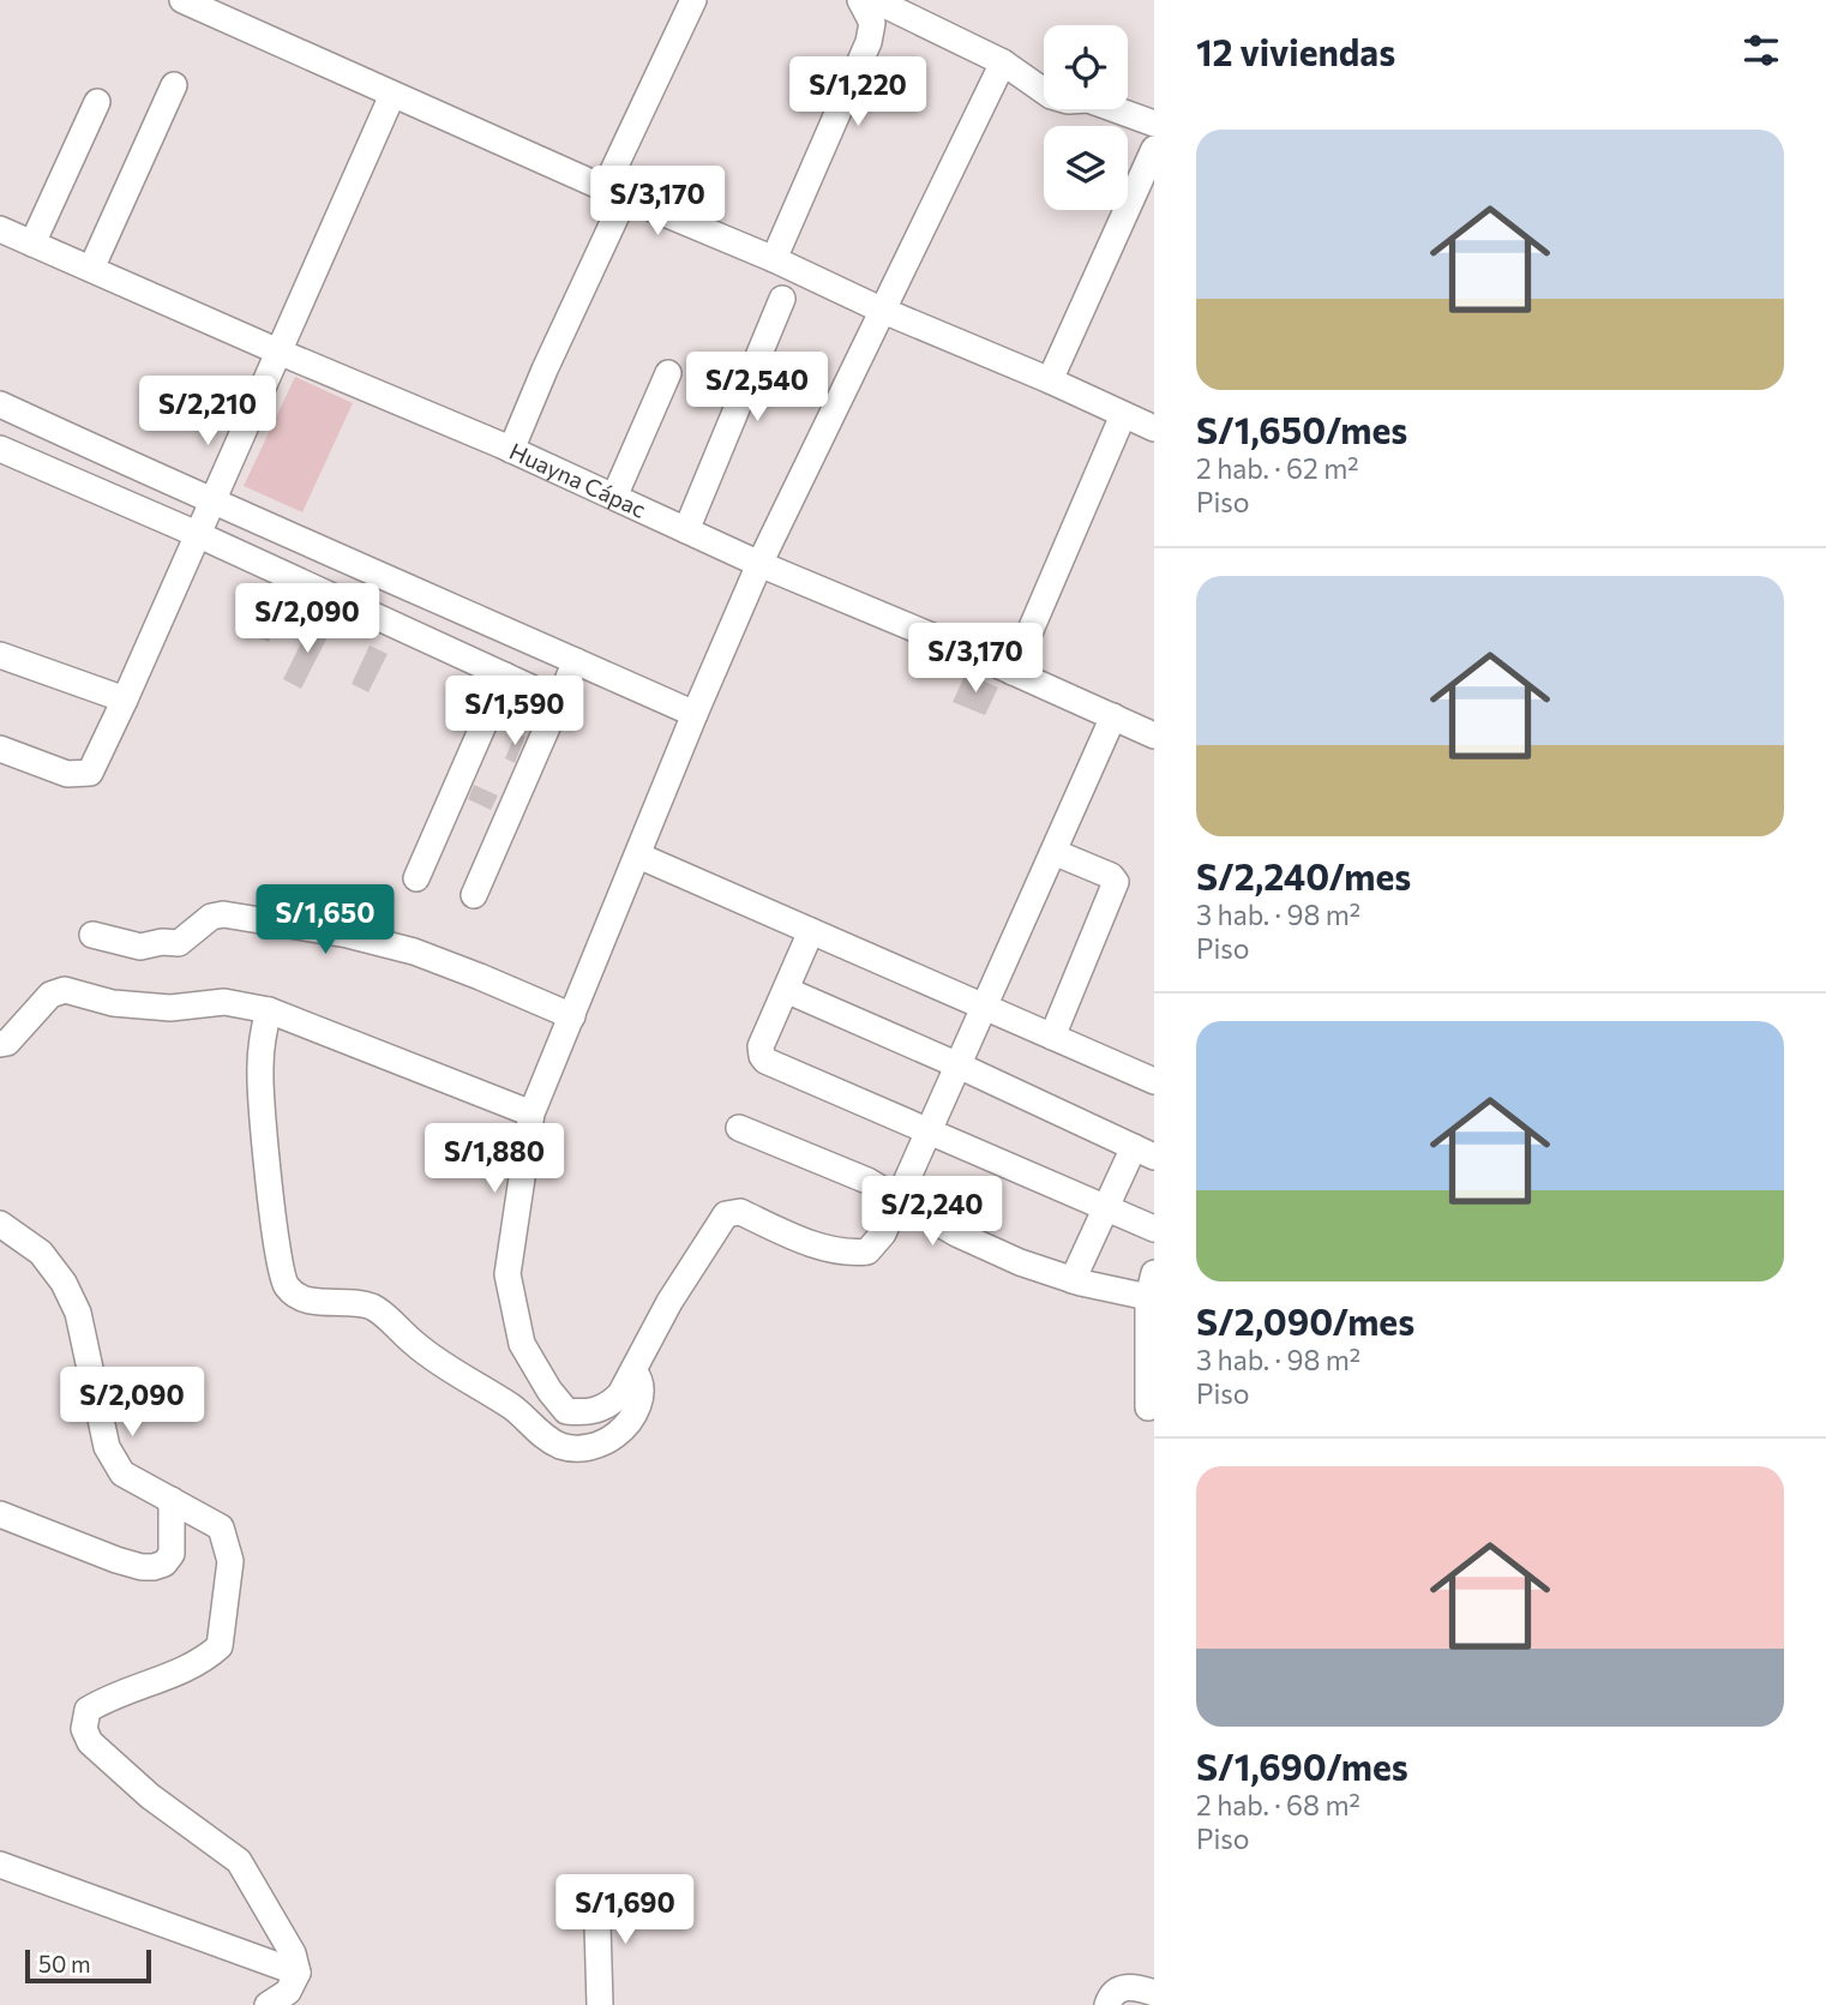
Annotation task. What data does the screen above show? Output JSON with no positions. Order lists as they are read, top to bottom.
{
  "streets": {
    "street": ["Huayna Cápac"]
  },
  "scale_bar": "50 m",
  "page": {
    "heading": "12 viviendas",
    "price": [
      "S/1,220",
      "S/3,170",
      "S/2,540",
      "S/2,210",
      "S/2,090",
      "S/3,170",
      "S/1,590",
      "S/1,650",
      "S/1,880",
      "S/2,240",
      "S/2,090",
      "S/1,690"
    ],
    "list": [
      {
        "name": "S/1,650/mes",
        "note": "2 hab. · 62 m² · Piso"
      },
      {
        "name": "S/2,240/mes",
        "note": "3 hab. · 98 m² · Piso"
      },
      {
        "name": "S/2,090/mes",
        "note": "3 hab. · 98 m² · Piso"
      },
      {
        "name": "S/1,690/mes",
        "note": "2 hab. · 68 m² · Piso"
      }
    ],
    "scale": "50 m"
  }
}
